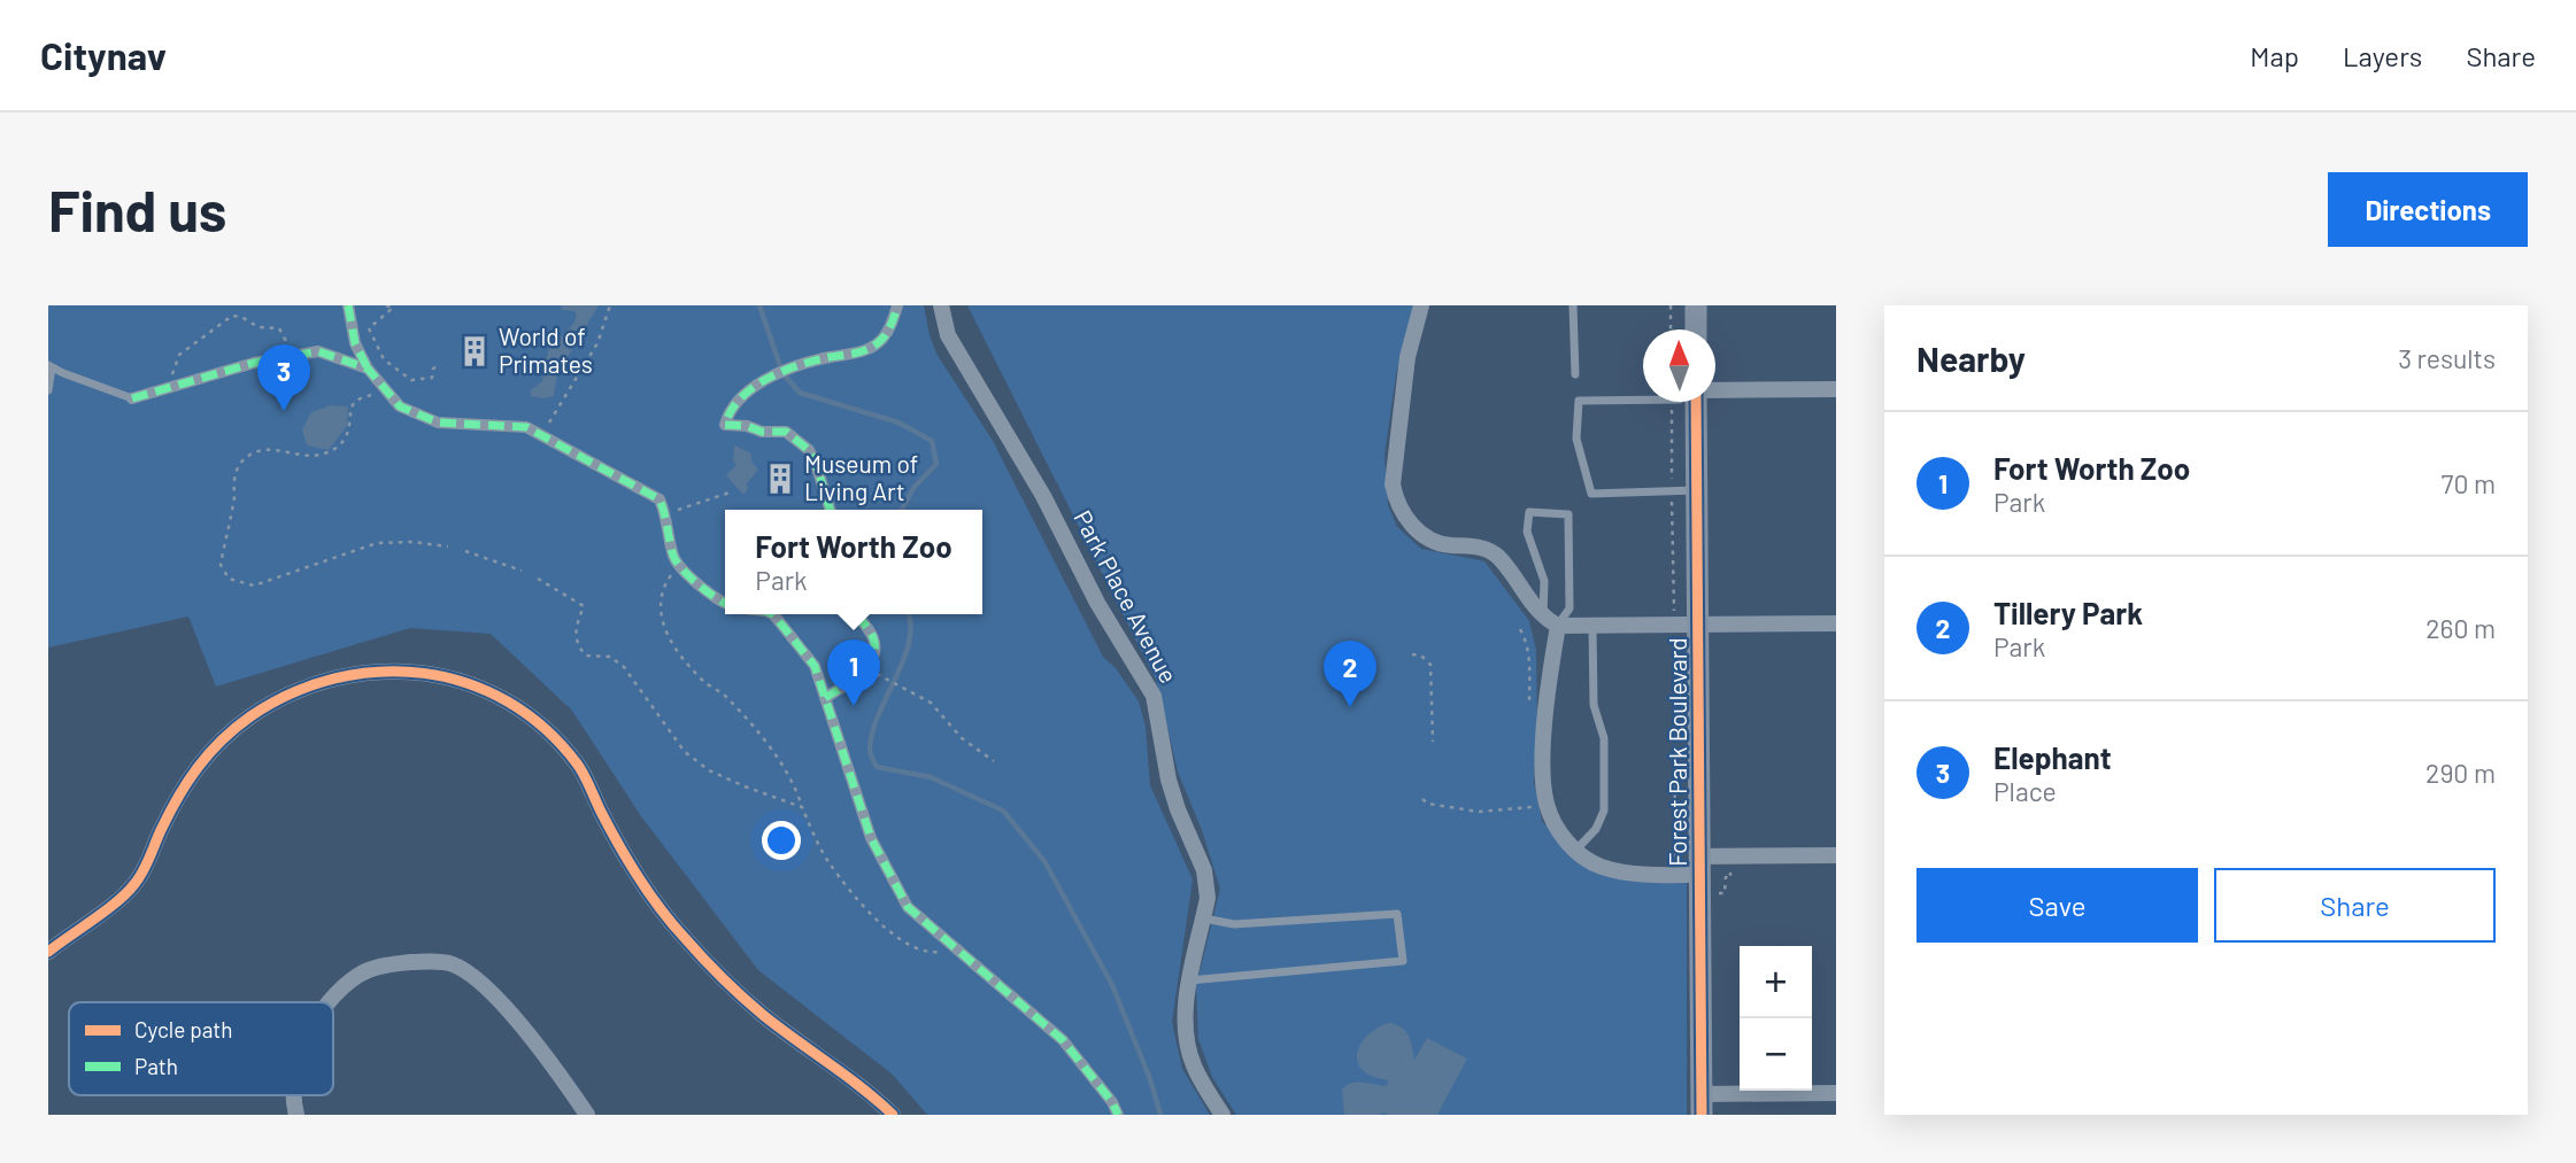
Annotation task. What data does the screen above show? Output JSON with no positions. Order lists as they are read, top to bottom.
{
  "streets": {
    "main road": ["Forest Park Boulevard"],
    "street": ["Park Place Avenue"]
  },
  "places": {
    "building": ["World of Primates", "Museum of Living Art"]
  },
  "legend": ["Cycle path", "Path"],
  "north": "top",
  "page": {
    "header": "Citynav",
    "nav": ["Map", "Layers", "Share"],
    "buttons": [
      "Directions",
      ["Save", "Share"]
    ],
    "title": "Find us",
    "heading": ["Nearby", "3 results"],
    "pins": ["3", "1", "2"],
    "list": [
      {
        "mark": "1",
        "name": "Fort Worth Zoo",
        "note": "Park",
        "value": "70 m"
      },
      {
        "mark": "2",
        "name": "Tillery Park",
        "note": "Park",
        "value": "260 m"
      },
      {
        "mark": "3",
        "name": "Elephant",
        "note": "Place",
        "value": "290 m"
      }
    ],
    "popup": ["Fort Worth Zoo", "Park"],
    "map_buttons": ["+", "−"]
  }
}
